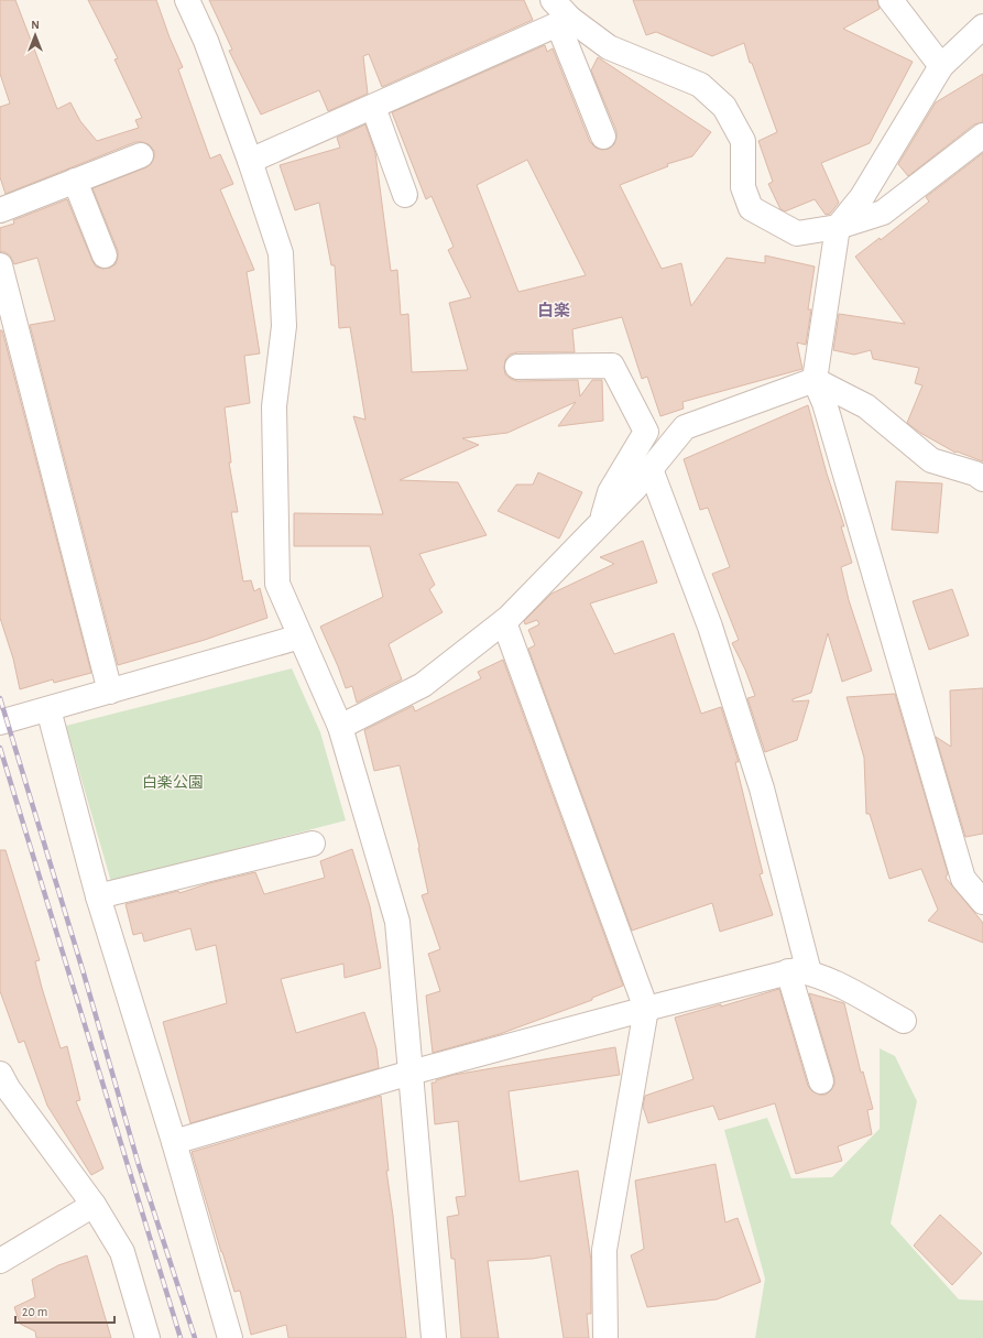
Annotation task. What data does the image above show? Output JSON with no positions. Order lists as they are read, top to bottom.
{
  "districts": ["白楽"],
  "parks": ["白楽公園"],
  "scale_bar": "20 m",
  "north": "top"
}
